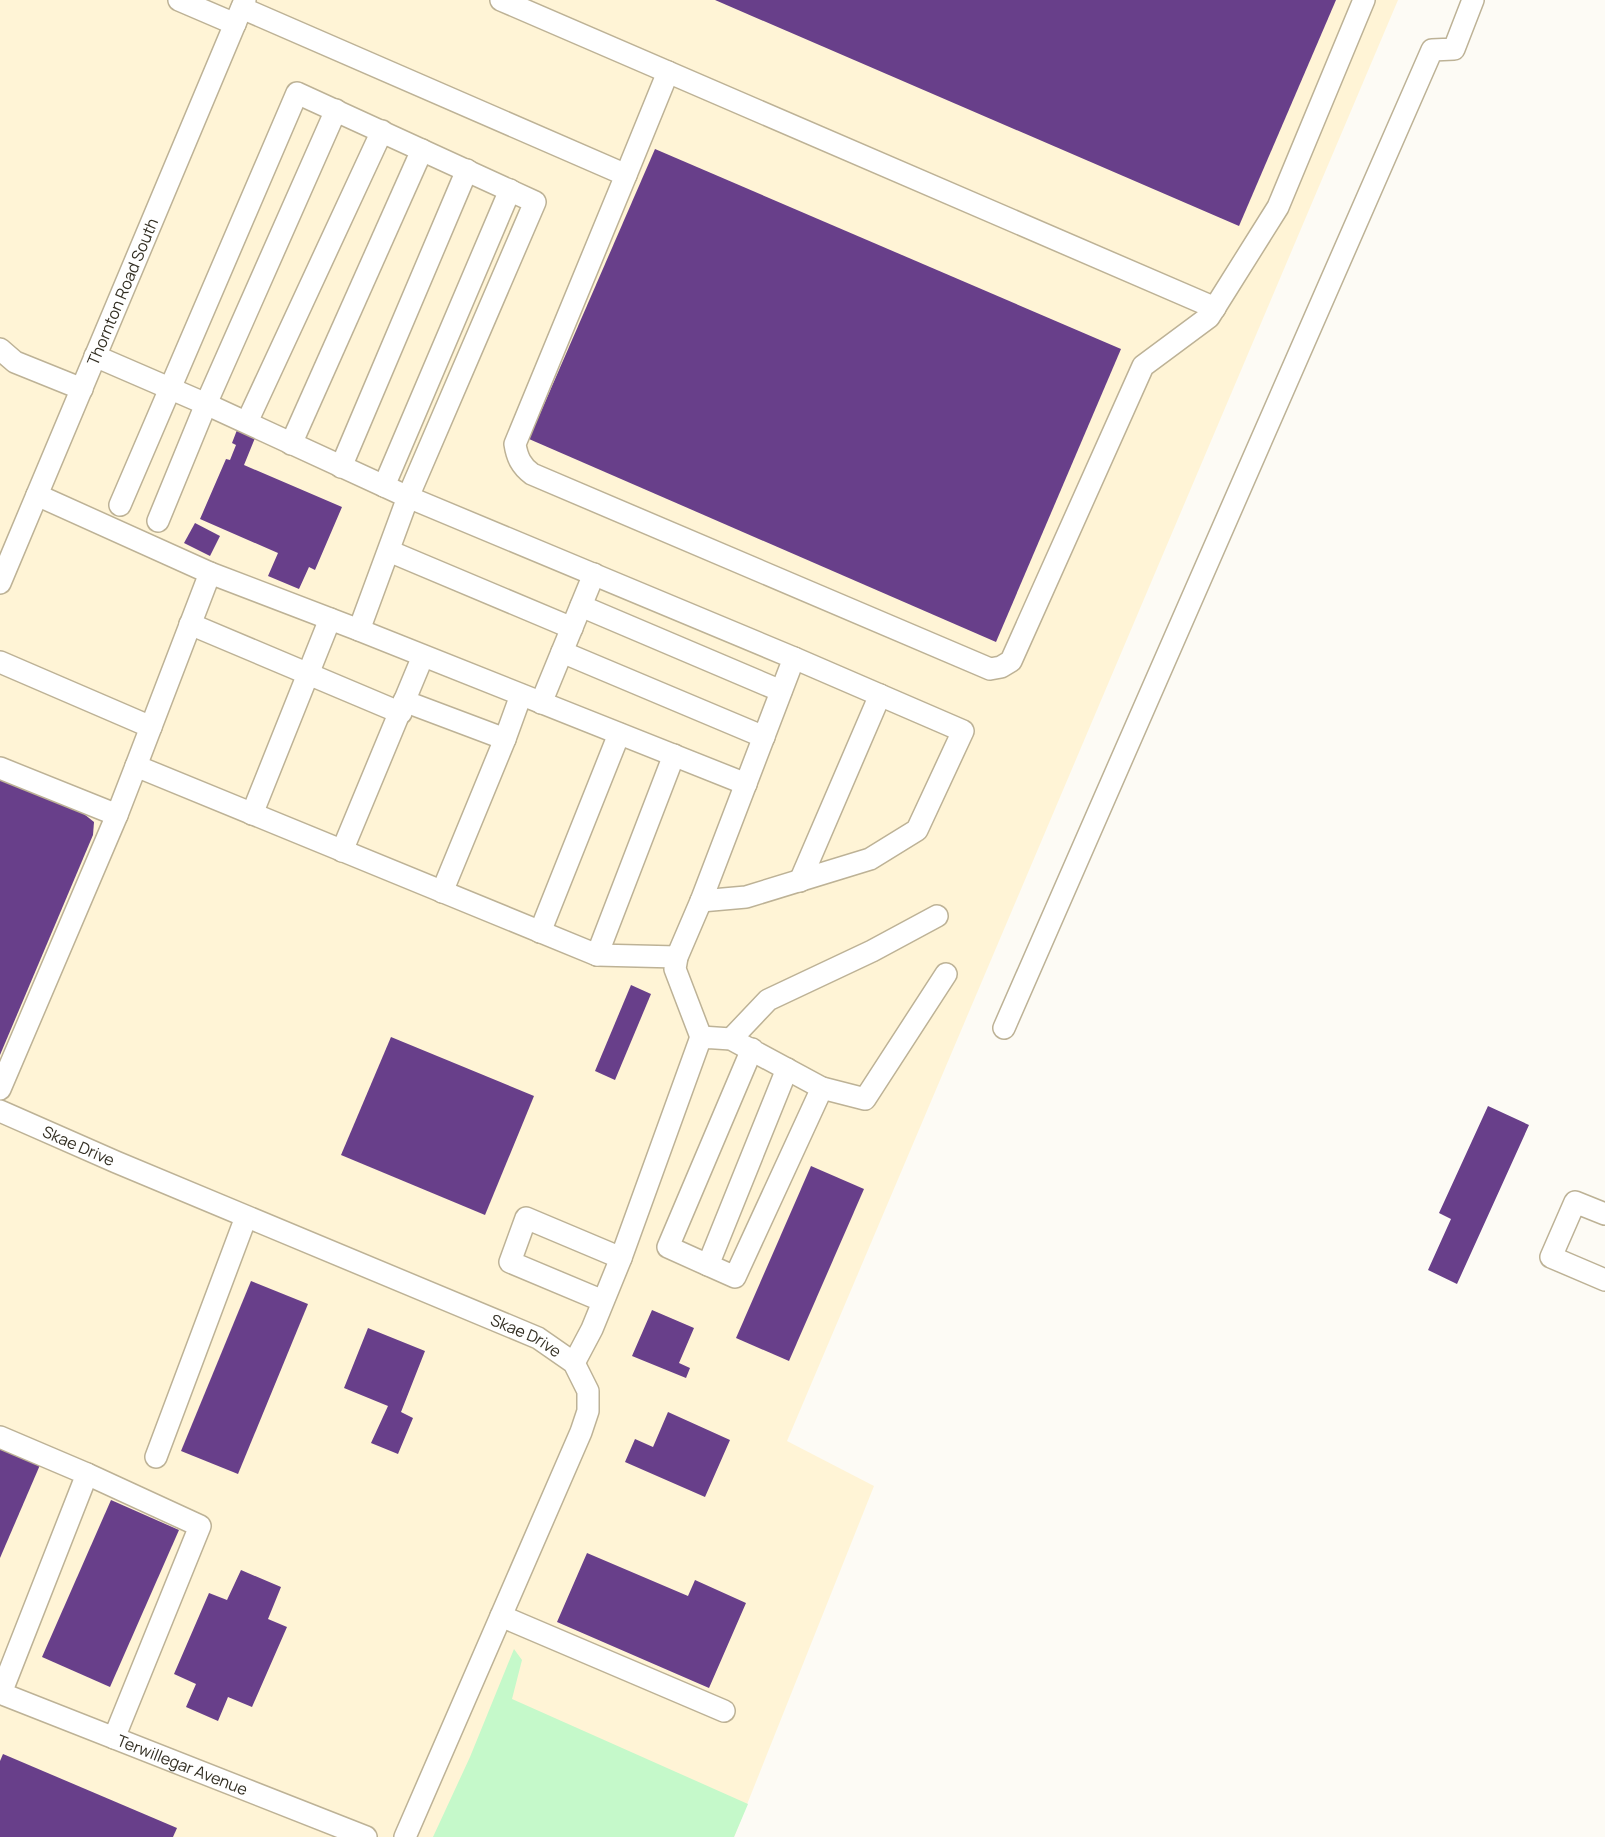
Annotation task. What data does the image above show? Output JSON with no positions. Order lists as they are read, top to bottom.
{
  "streets": {
    "street": ["Thornton Road South", "Skae Drive", "Terwillegar Avenue"]
  }
}
